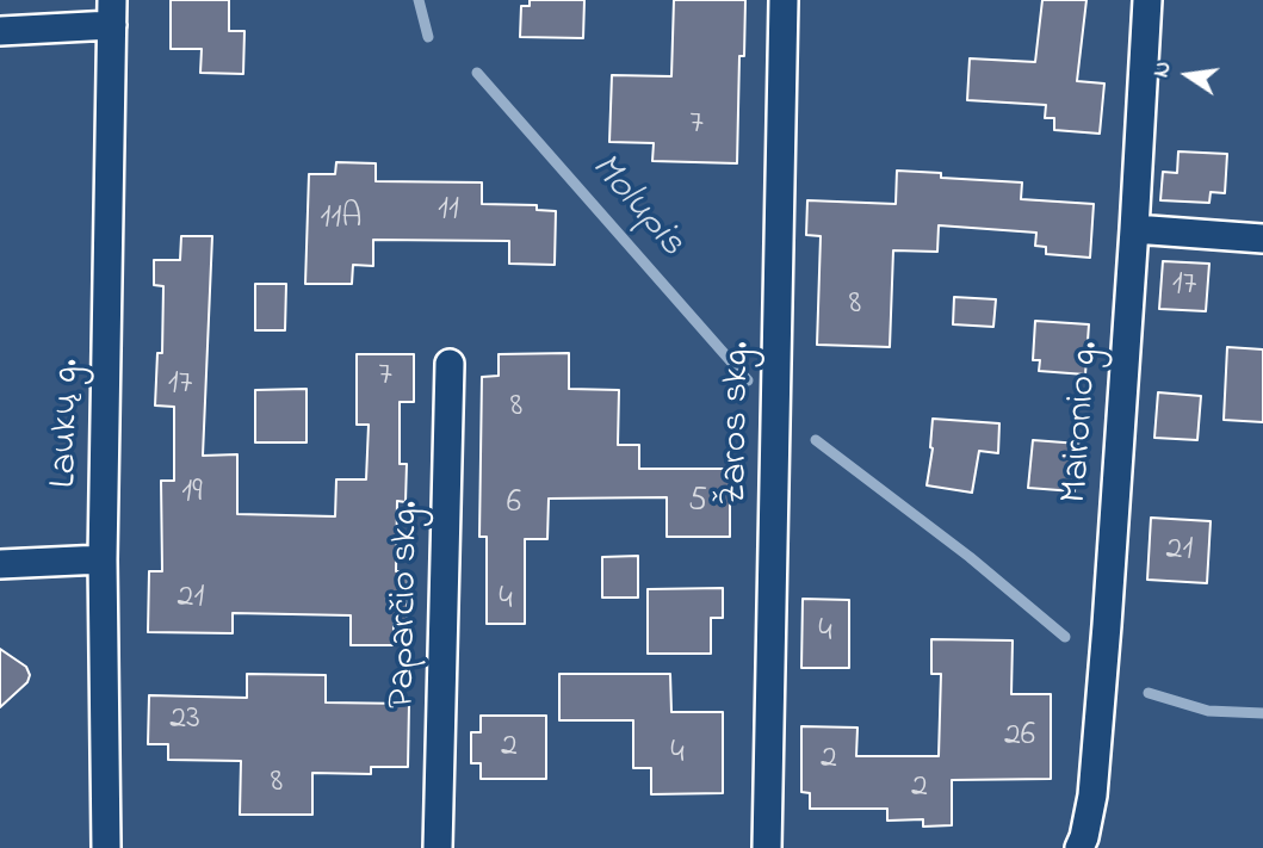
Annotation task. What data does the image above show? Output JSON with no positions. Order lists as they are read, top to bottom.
{
  "streets": {
    "street": [
      "Maironio g.",
      "Laukų g.",
      "Žaros skg.",
      "Paparčio skg."
    ]
  },
  "water": ["Molupis"],
  "house_numbers": [
    "7",
    "11",
    "11A",
    "17",
    "8",
    "7",
    "17",
    "8",
    "19",
    "5",
    "6",
    "21",
    "21",
    "4",
    "4",
    "23",
    "26",
    "2",
    "4",
    "2",
    "8",
    "2"
  ],
  "north": "left"
}
